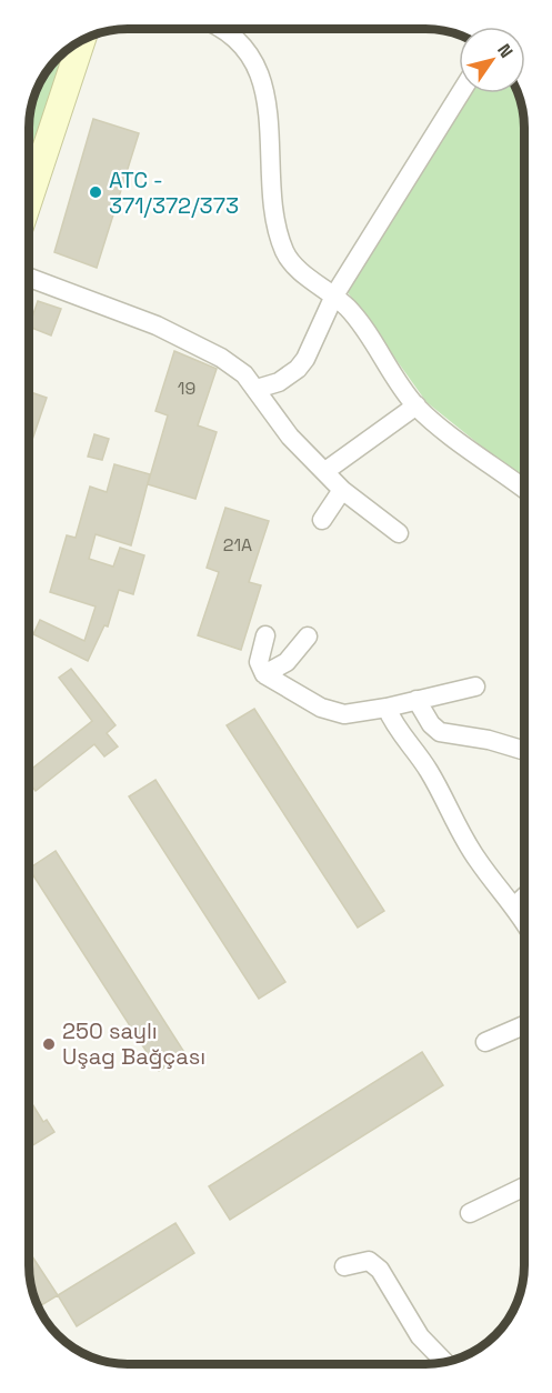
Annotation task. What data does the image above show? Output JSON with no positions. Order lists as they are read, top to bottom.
{
  "places": ["ATC - 371/372/373", "250 saylı Uşag Bağçası"],
  "house_numbers": ["19", "21A"],
  "north": "top right"
}
